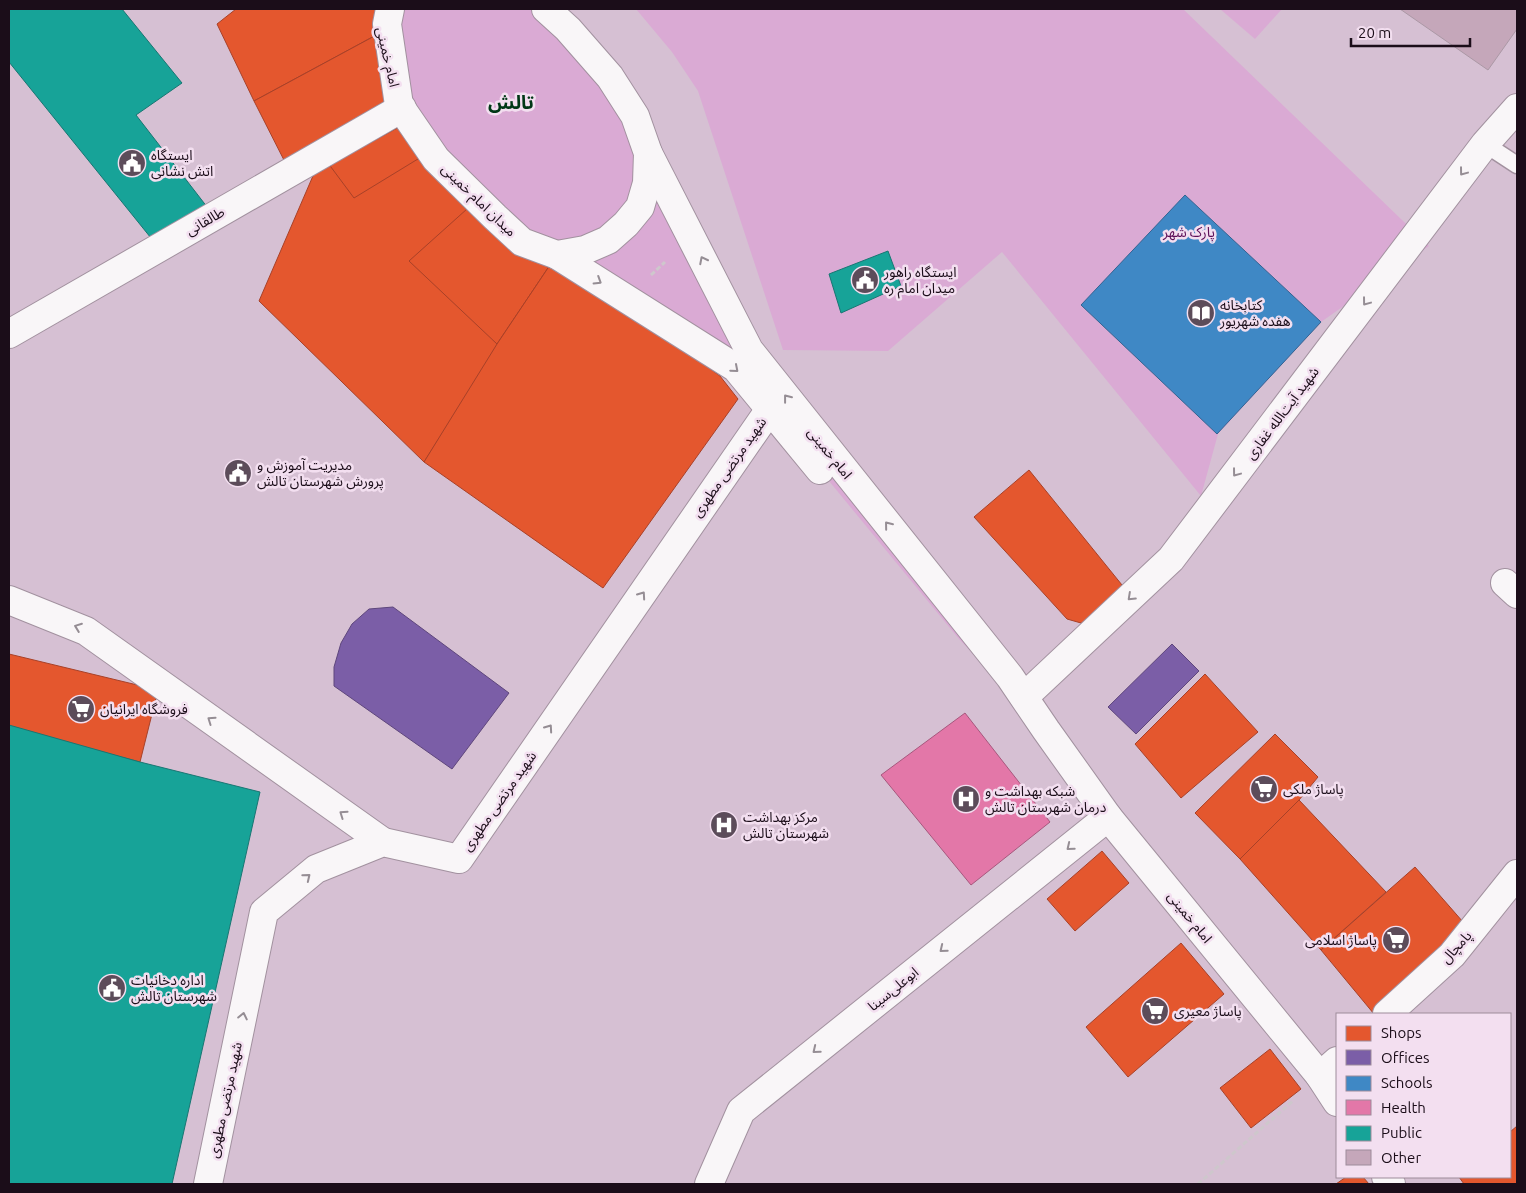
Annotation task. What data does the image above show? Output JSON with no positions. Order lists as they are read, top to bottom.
{
  "streets": {
    "street": [
      "امام خمینی",
      "میدان امام خمینی",
      "طالقانی",
      "شهید آیت‌الله غفاری",
      "شهید مرتضی مطهری",
      "پامچال",
      "ابوعلی‌سینا"
    ]
  },
  "crossings": [
    ["امام خمینی", "میدان امام خمینی"],
    ["امام خمینی", "طالقانی"],
    ["امام خمینی", "شهید آیت‌الله غفاری"],
    ["امام خمینی", "شهید مرتضی مطهری"],
    ["امام خمینی", "ابوعلی‌سینا"],
    ["میدان امام خمینی", "طالقانی"]
  ],
  "one_way": ["شهید آیت‌الله غفاری", "شهید مرتضی مطهری", "ابوعلی‌سینا"],
  "districts": ["تالش"],
  "parks": ["پارک شهر"],
  "places": {
    "public building": [
      "ایستگاه اتش نشانی",
      "ایستگاه راهور میدان امام ره",
      "مدیریت آموزش و پرورش شهرستان تالش",
      "اداره دخانیات شهرستان تالش"
    ],
    "library": ["کتابخانه هفده شهریور"],
    "supermarket": [
      "فروشگاه ایرانیان",
      "پاساژ ملکی",
      "پاساژ اسلامی",
      "پاساژ معیری"
    ],
    "hospital": ["شبکه بهداشت و درمان شهرستان تالش", "مرکز بهداشت شهرستان تالش"]
  },
  "legend": [
    "Shops",
    "Offices",
    "Schools",
    "Health",
    "Public",
    "Other"
  ],
  "scale_bar": "20 m"
}
